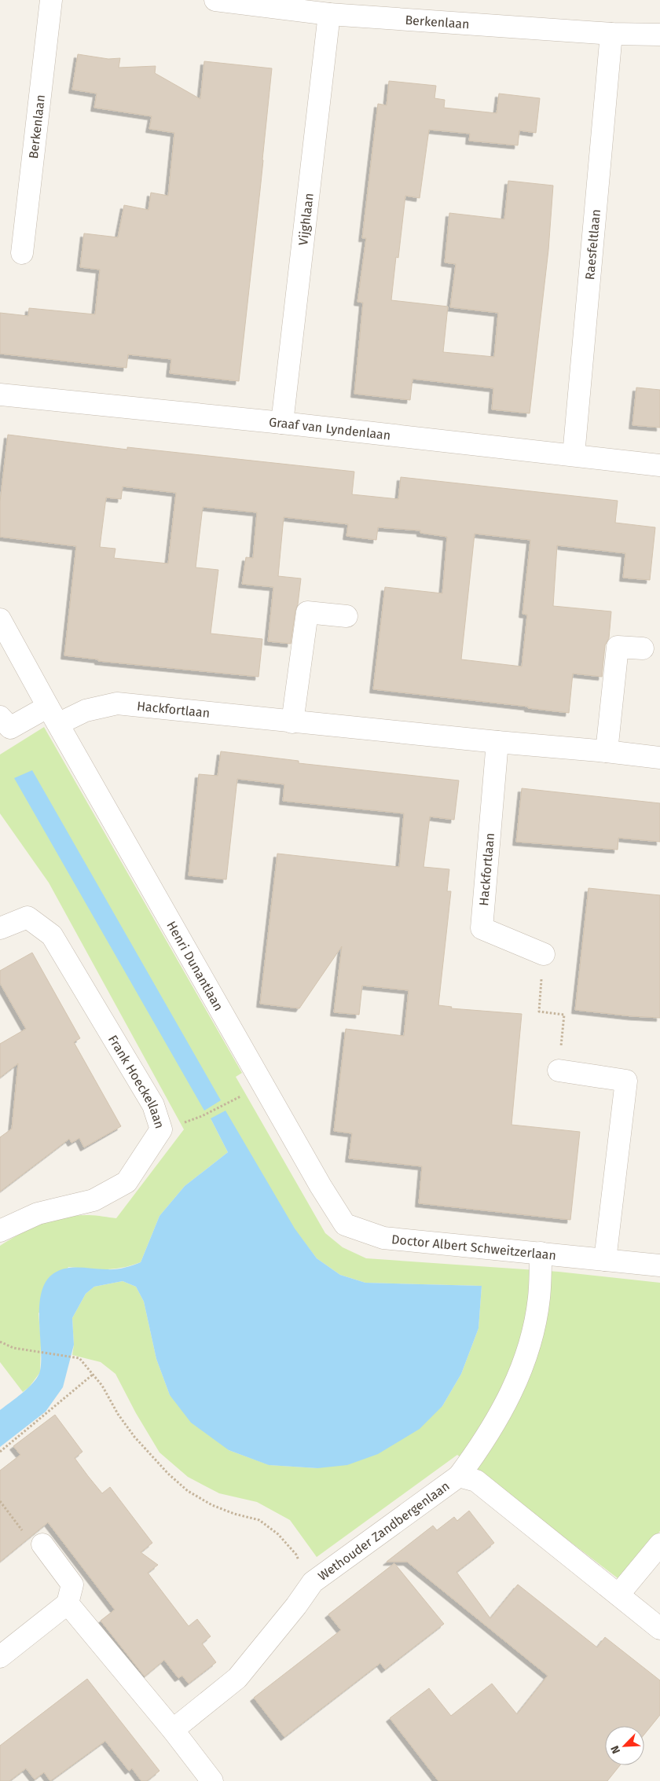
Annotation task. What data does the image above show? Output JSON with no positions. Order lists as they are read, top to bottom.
{
  "streets": {
    "street": [
      "Berkenlaan",
      "Vijghlaan",
      "Raesfeltlaan",
      "Graaf van Lyndenlaan",
      "Hackfortlaan",
      "Henri Dunantlaan",
      "Frank Hoeckellaan",
      "Doctor Albert Schweitzerlaan",
      "Wethouder Zandbergenlaan"
    ]
  },
  "crossings": [
    ["Berkenlaan", "Vijghlaan"],
    ["Berkenlaan", "Raesfeltlaan"],
    ["Vijghlaan", "Graaf van Lyndenlaan"],
    ["Raesfeltlaan", "Graaf van Lyndenlaan"],
    ["Hackfortlaan", "Henri Dunantlaan"],
    ["Henri Dunantlaan", "Doctor Albert Schweitzerlaan"]
  ],
  "north": "bottom left"
}
